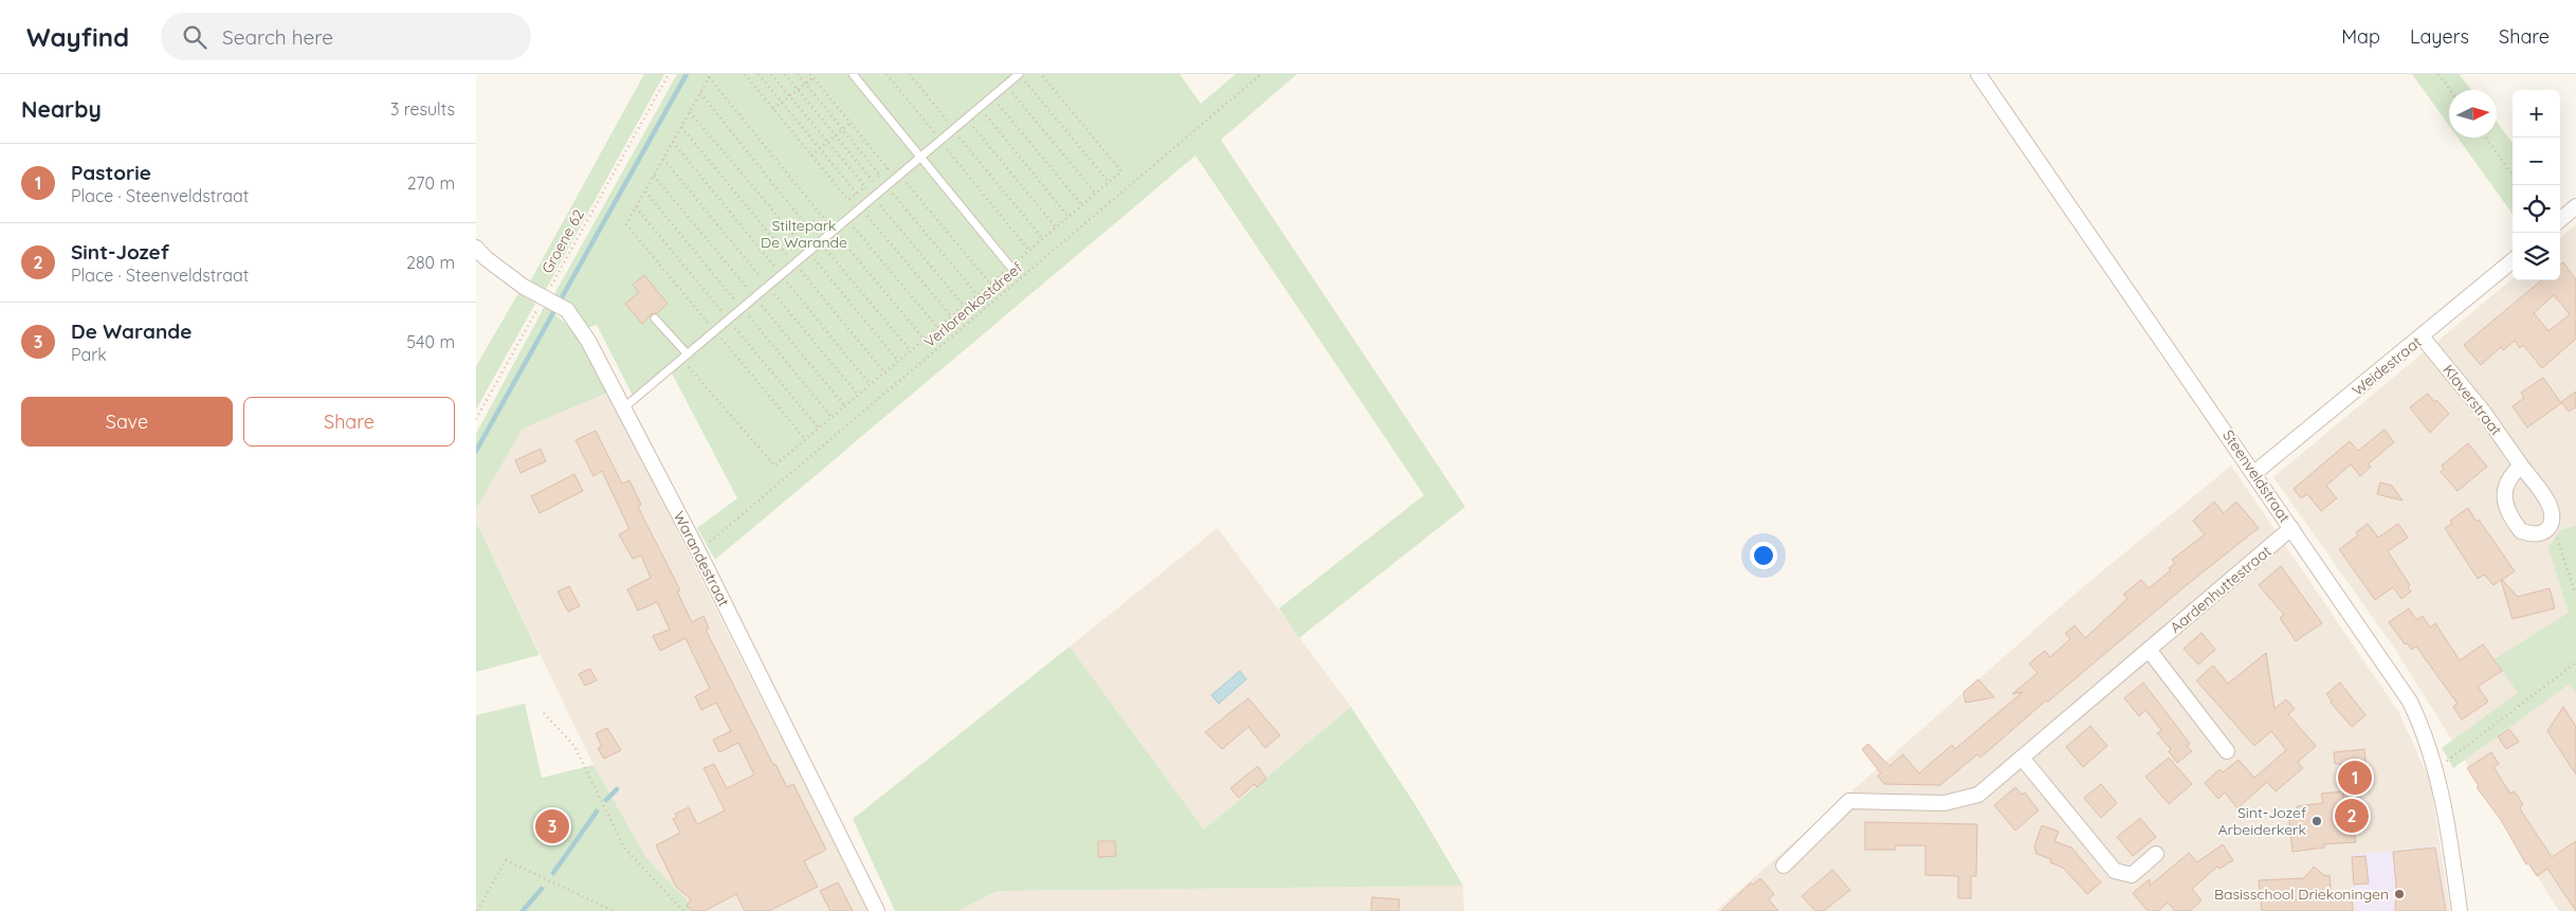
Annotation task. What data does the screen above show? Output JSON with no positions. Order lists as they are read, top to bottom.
{
  "streets": {
    "street": [
      "Weidestraat",
      "Klaverstraat",
      "Steenveldstraat",
      "Warandestraat",
      "Aardenhuttestraat"
    ],
    "path": ["Groene 62", "Verlorenkostdreef"]
  },
  "crossings": [
    ["Verlorenkostdreef", "Warandestraat"],
    ["Weidestraat", "Klaverstraat"],
    ["Weidestraat", "Steenveldstraat"],
    ["Steenveldstraat", "Aardenhuttestraat"]
  ],
  "parks": ["Stiltepark De Warande"],
  "places": ["Sint-Jozef Arbeiderkerk", "Basisschool Driekoningen"],
  "north": "right",
  "page": {
    "header": "Wayfind",
    "search": "Search here",
    "nav": ["Map", "Layers", "Share"],
    "heading": ["Nearby", "3 results"],
    "map_buttons": ["+", "−"],
    "list": [
      {
        "mark": "1",
        "name": "Pastorie",
        "note": "Place · Steenveldstraat",
        "value": "270 m"
      },
      {
        "mark": "2",
        "name": "Sint-Jozef",
        "note": "Place · Steenveldstraat",
        "value": "280 m"
      },
      {
        "mark": "3",
        "name": "De Warande",
        "note": "Park",
        "value": "540 m"
      }
    ],
    "buttons": ["Save", "Share"],
    "pins": ["1", "2", "3"]
  }
}
